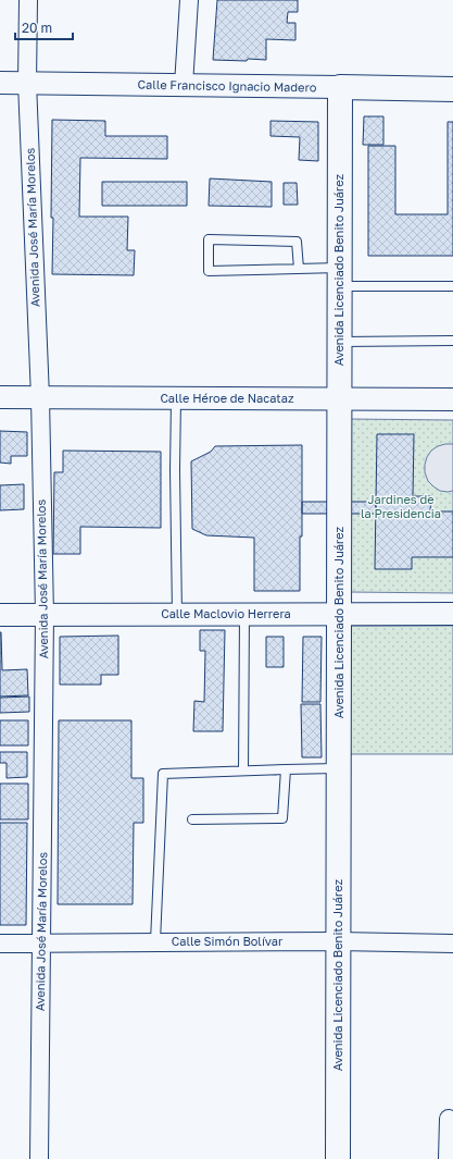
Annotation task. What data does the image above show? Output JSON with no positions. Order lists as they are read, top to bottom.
{
  "streets": {
    "main road": ["Calle Francisco Ignacio Madero", "Avenida Licenciado Benito Juárez"],
    "street": [
      "Avenida José María Morelos",
      "Calle Héroe de Nacataz",
      "Calle Maclovio Herrera",
      "Calle Simón Bolívar"
    ]
  },
  "crossings": [
    ["Calle Francisco Ignacio Madero", "Avenida José María Morelos"],
    ["Calle Francisco Ignacio Madero", "Avenida Licenciado Benito Juárez"],
    ["Avenida José María Morelos", "Calle Héroe de Nacataz"],
    ["Avenida José María Morelos", "Calle Maclovio Herrera"],
    ["Avenida José María Morelos", "Calle Simón Bolívar"],
    ["Avenida Licenciado Benito Juárez", "Calle Héroe de Nacataz"],
    ["Avenida Licenciado Benito Juárez", "Calle Maclovio Herrera"],
    ["Avenida Licenciado Benito Juárez", "Calle Simón Bolívar"]
  ],
  "parks": ["Jardines de la Presidencia"],
  "scale_bar": "20 m"
}
